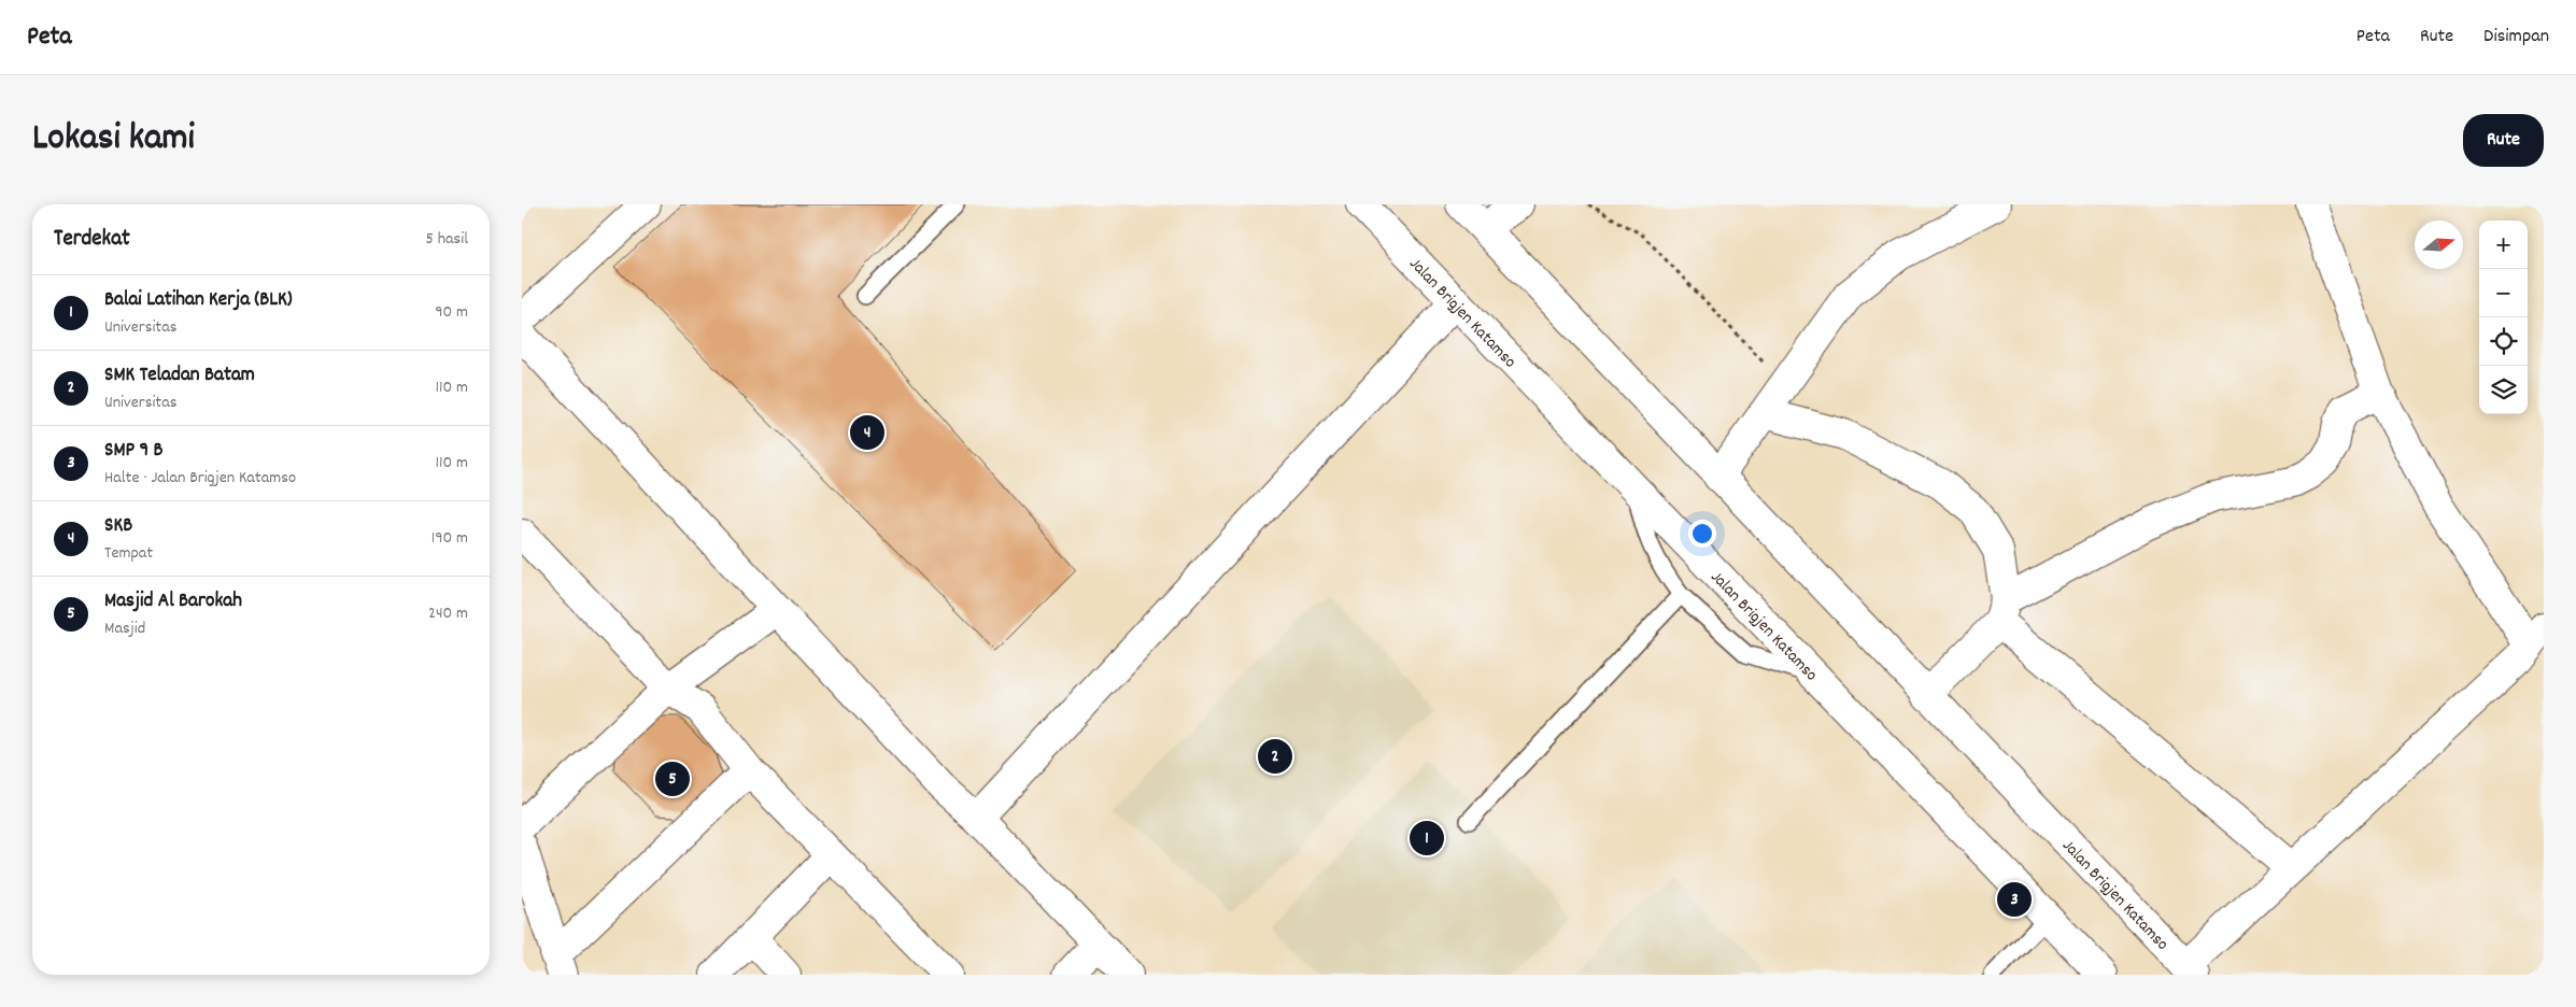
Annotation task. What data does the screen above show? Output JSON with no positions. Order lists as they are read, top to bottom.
{
  "streets": {
    "main road": ["Jalan Brigjen Katamso"]
  },
  "north": "right",
  "page": {
    "header": "Peta",
    "nav": ["Peta", "Rute", "Disimpan"],
    "title": "Lokasi kami",
    "buttons": "Rute",
    "heading": ["Terdekat", "5 hasil"],
    "map_buttons": ["+", "−"],
    "list": [
      {
        "mark": "1",
        "name": "Balai Latihan Kerja (BLK)",
        "note": "Universitas",
        "value": "90 m"
      },
      {
        "mark": "2",
        "name": "SMK Teladan Batam",
        "note": "Universitas",
        "value": "110 m"
      },
      {
        "mark": "3",
        "name": "SMP 9 B",
        "note": "Halte · Jalan Brigjen Katamso",
        "value": "110 m"
      },
      {
        "mark": "4",
        "name": "SKB",
        "note": "Tempat",
        "value": "190 m"
      },
      {
        "mark": "5",
        "name": "Masjid Al Barokah",
        "note": "Masjid",
        "value": "240 m"
      }
    ],
    "pins": [
      "4",
      "2",
      "5",
      "1",
      "3"
    ]
  }
}
